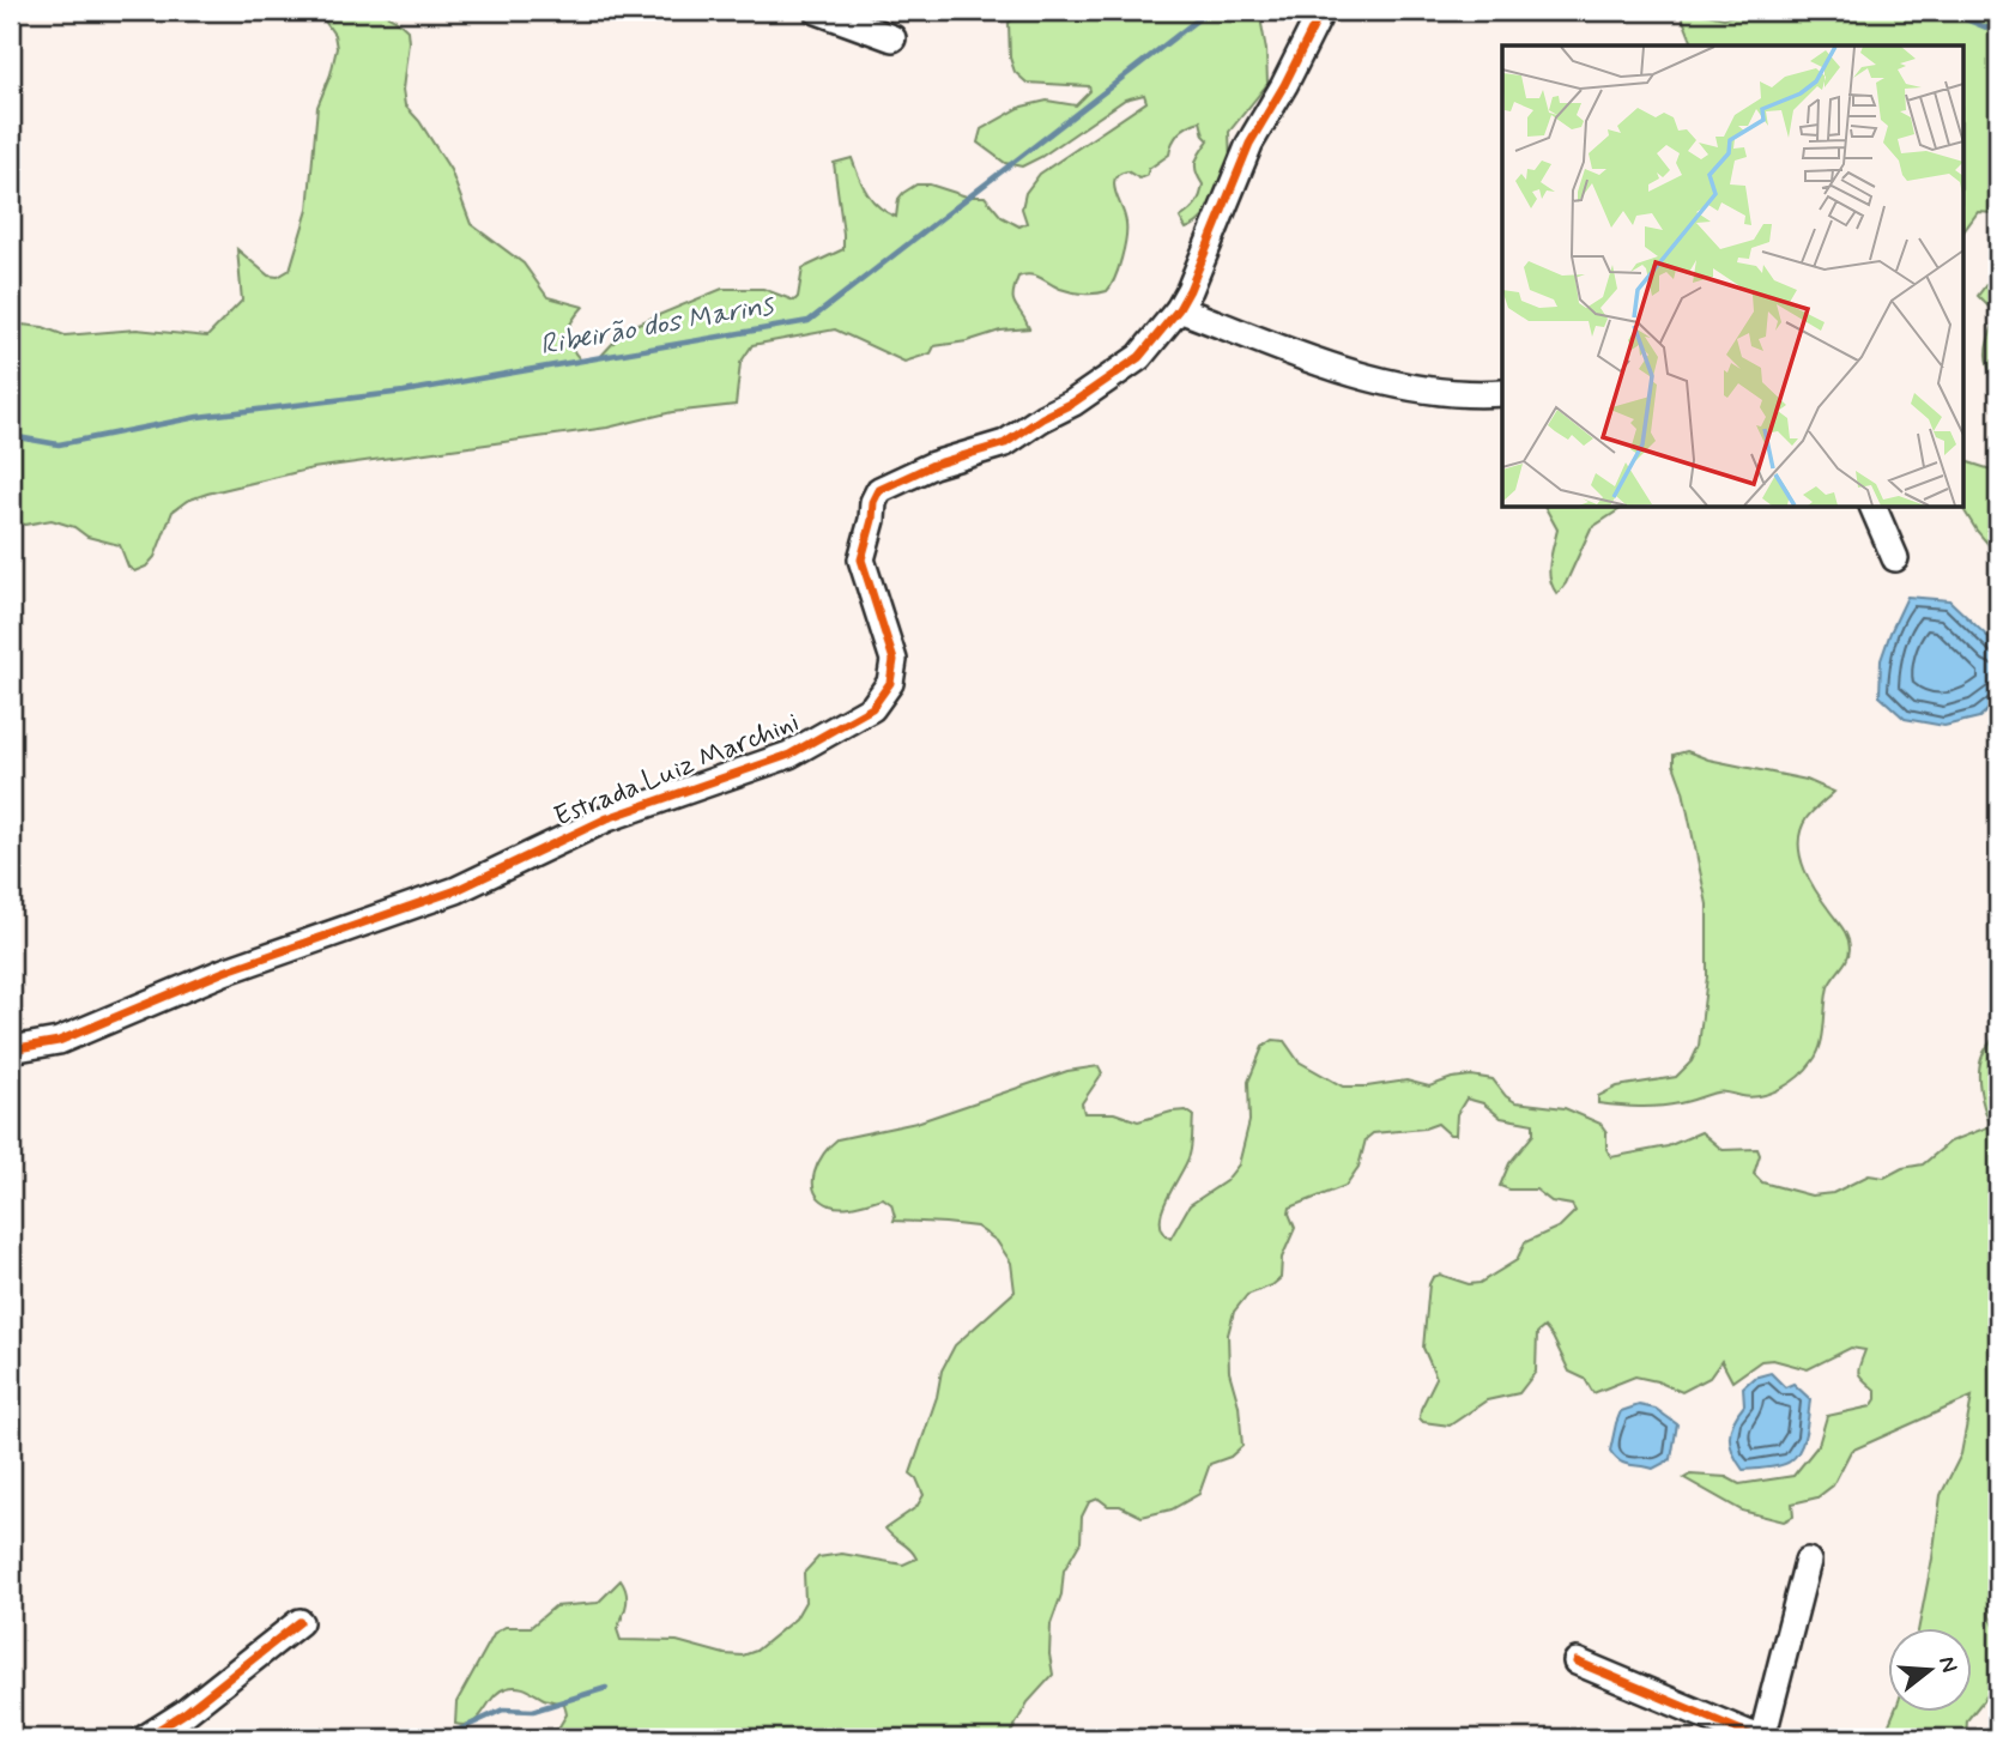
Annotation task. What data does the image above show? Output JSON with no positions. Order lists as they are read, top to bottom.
{
  "streets": {
    "street": ["Estrada Luiz Marchini"]
  },
  "water": ["Ribeirão dos Marins"],
  "north": "right"
}
